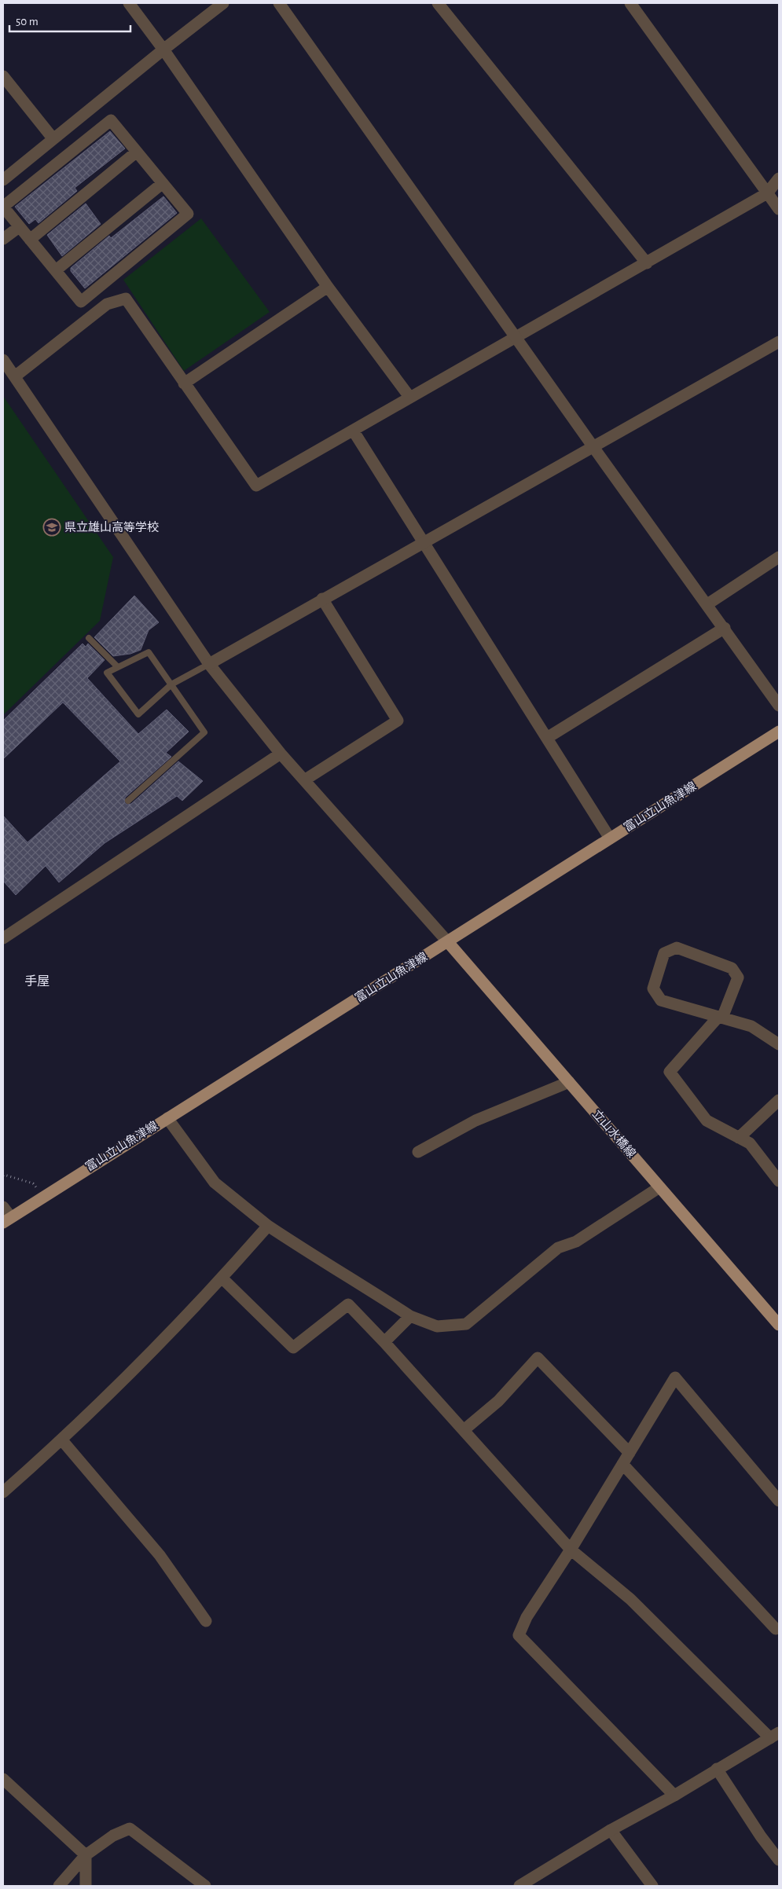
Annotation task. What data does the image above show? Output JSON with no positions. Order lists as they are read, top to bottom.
{
  "streets": {
    "main road": ["富山立山魚津線", "立山水橋線"]
  },
  "crossings": [
    ["富山立山魚津線", "立山水橋線"]
  ],
  "districts": ["手屋"],
  "places": {
    "school or university": ["県立雄山高等学校"]
  },
  "scale_bar": "50 m"
}
